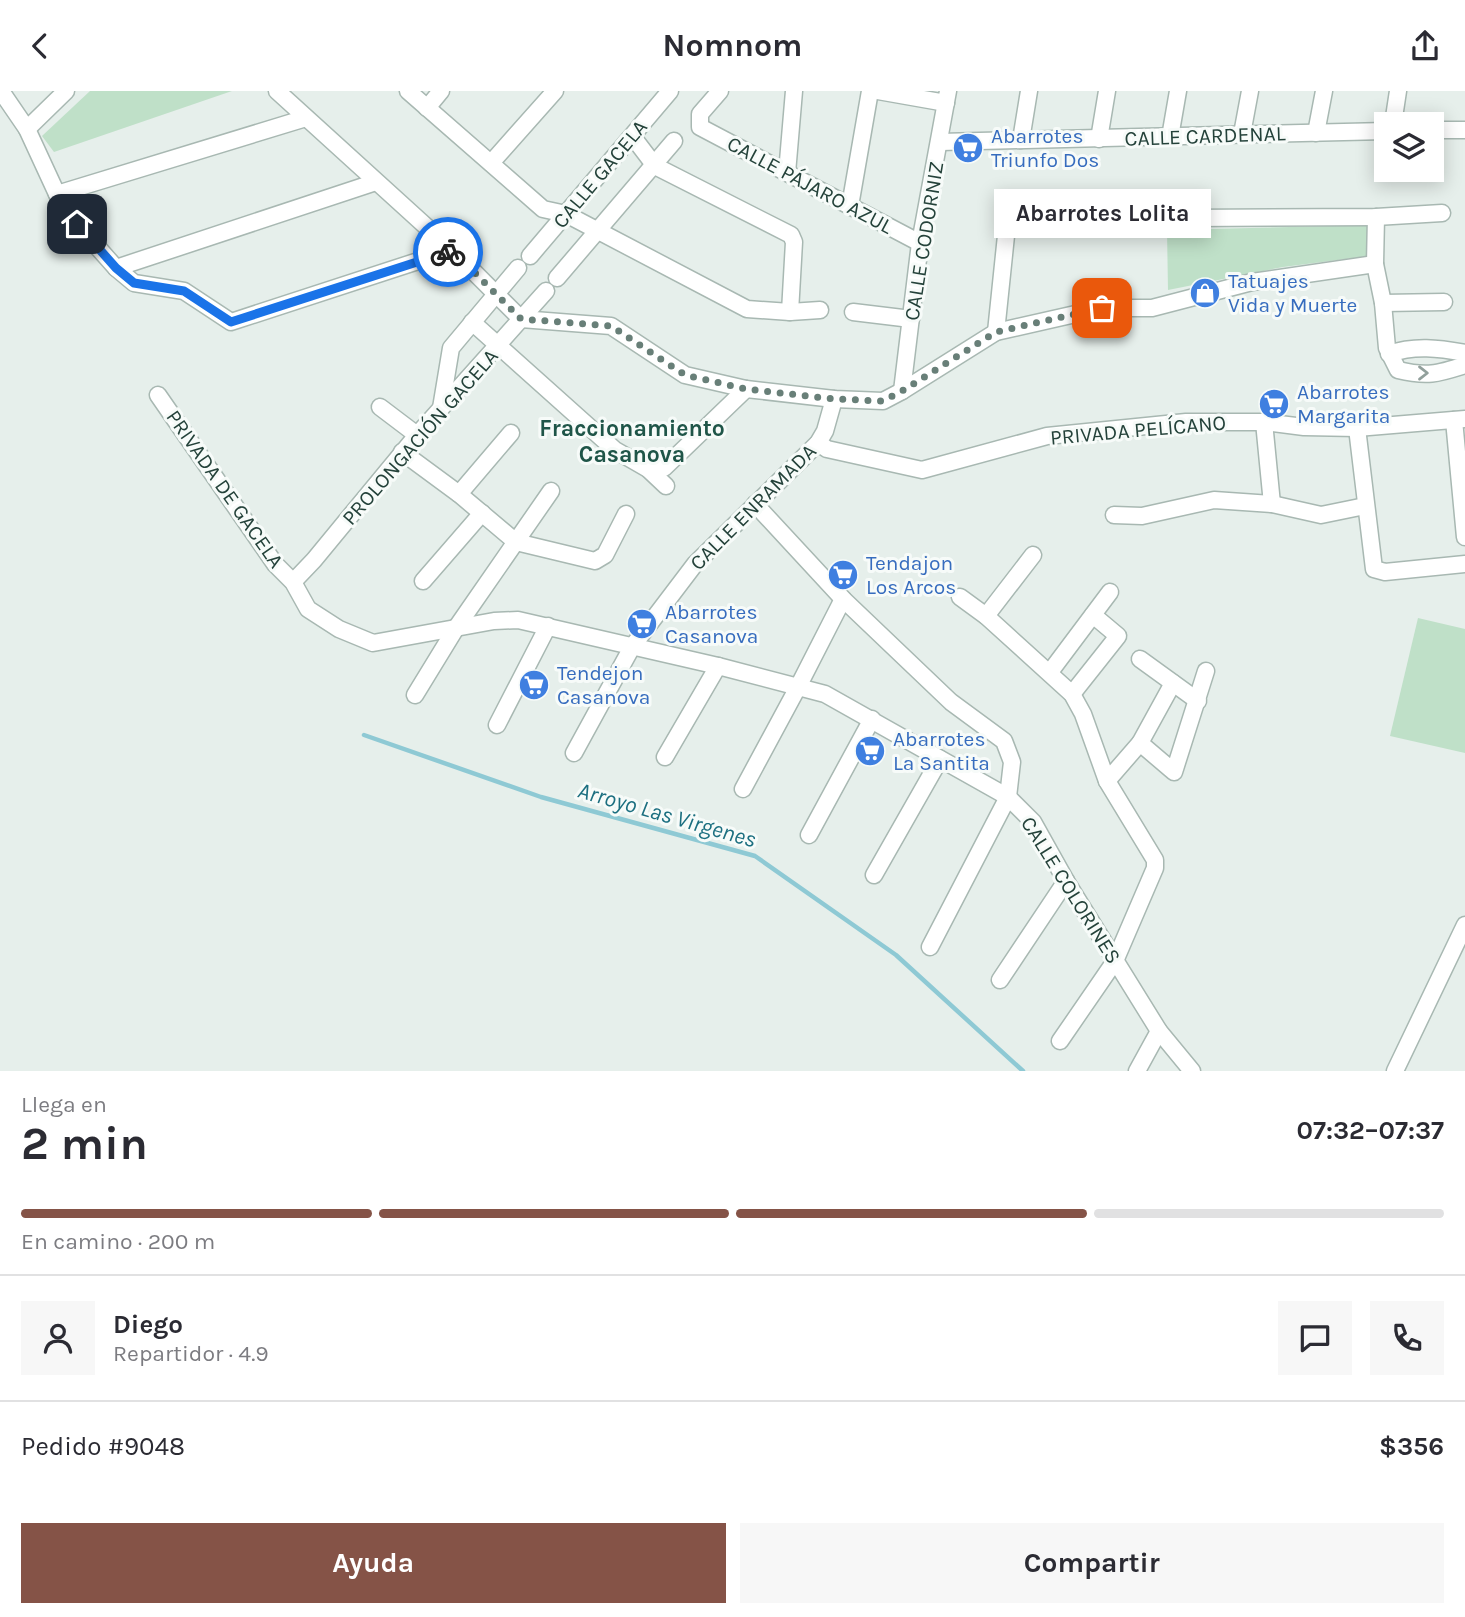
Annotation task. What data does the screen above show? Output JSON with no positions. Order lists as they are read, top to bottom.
{
  "streets": {
    "street": [
      "CALLE CARDENAL",
      "CALLE GACELA",
      "CALLE PÁJARO AZUL",
      "CALLE CODORNIZ",
      "PRIVADA PELÍCANO",
      "PROLONGACIÓN GACELA",
      "PRIVADA DE GACELA",
      "CALLE ENRAMADA",
      "CALLE COLORINES"
    ]
  },
  "crossings": [
    ["CALLE CARDENAL", "CALLE CODORNIZ"],
    ["CALLE PÁJARO AZUL", "CALLE CODORNIZ"],
    ["PRIVADA PELÍCANO", "CALLE ENRAMADA"],
    ["PROLONGACIÓN GACELA", "PRIVADA DE GACELA"],
    ["PROLONGACIÓN GACELA", "CALLE COLORINES"],
    ["PRIVADA DE GACELA", "CALLE COLORINES"],
    ["CALLE ENRAMADA", "CALLE COLORINES"]
  ],
  "districts": ["Fraccionamiento Casanova"],
  "water": ["Arroyo Las Virgenes"],
  "places": {
    "supermarket": [
      "Abarrotes Triunfo Dos",
      "Abarrotes Margarita",
      "Tendajon Los Arcos",
      "Abarrotes Casanova",
      "Tendejon Casanova",
      "Abarrotes La Santita"
    ],
    "shop": ["Tatuajes Vida y Muerte"],
    "other": ["Abarrotes Lolita"]
  },
  "page": {
    "header": "Nomnom",
    "bubble": "Abarrotes Lolita",
    "heading": ["2 min", "Llega en", "07:32–07:37"],
    "panel": [
      "Diego",
      "Repartidor · 4.9",
      "Pedido #9048",
      "$356"
    ],
    "bar": "En camino · 200 m",
    "buttons": ["Ayuda", "Compartir"]
  }
}
